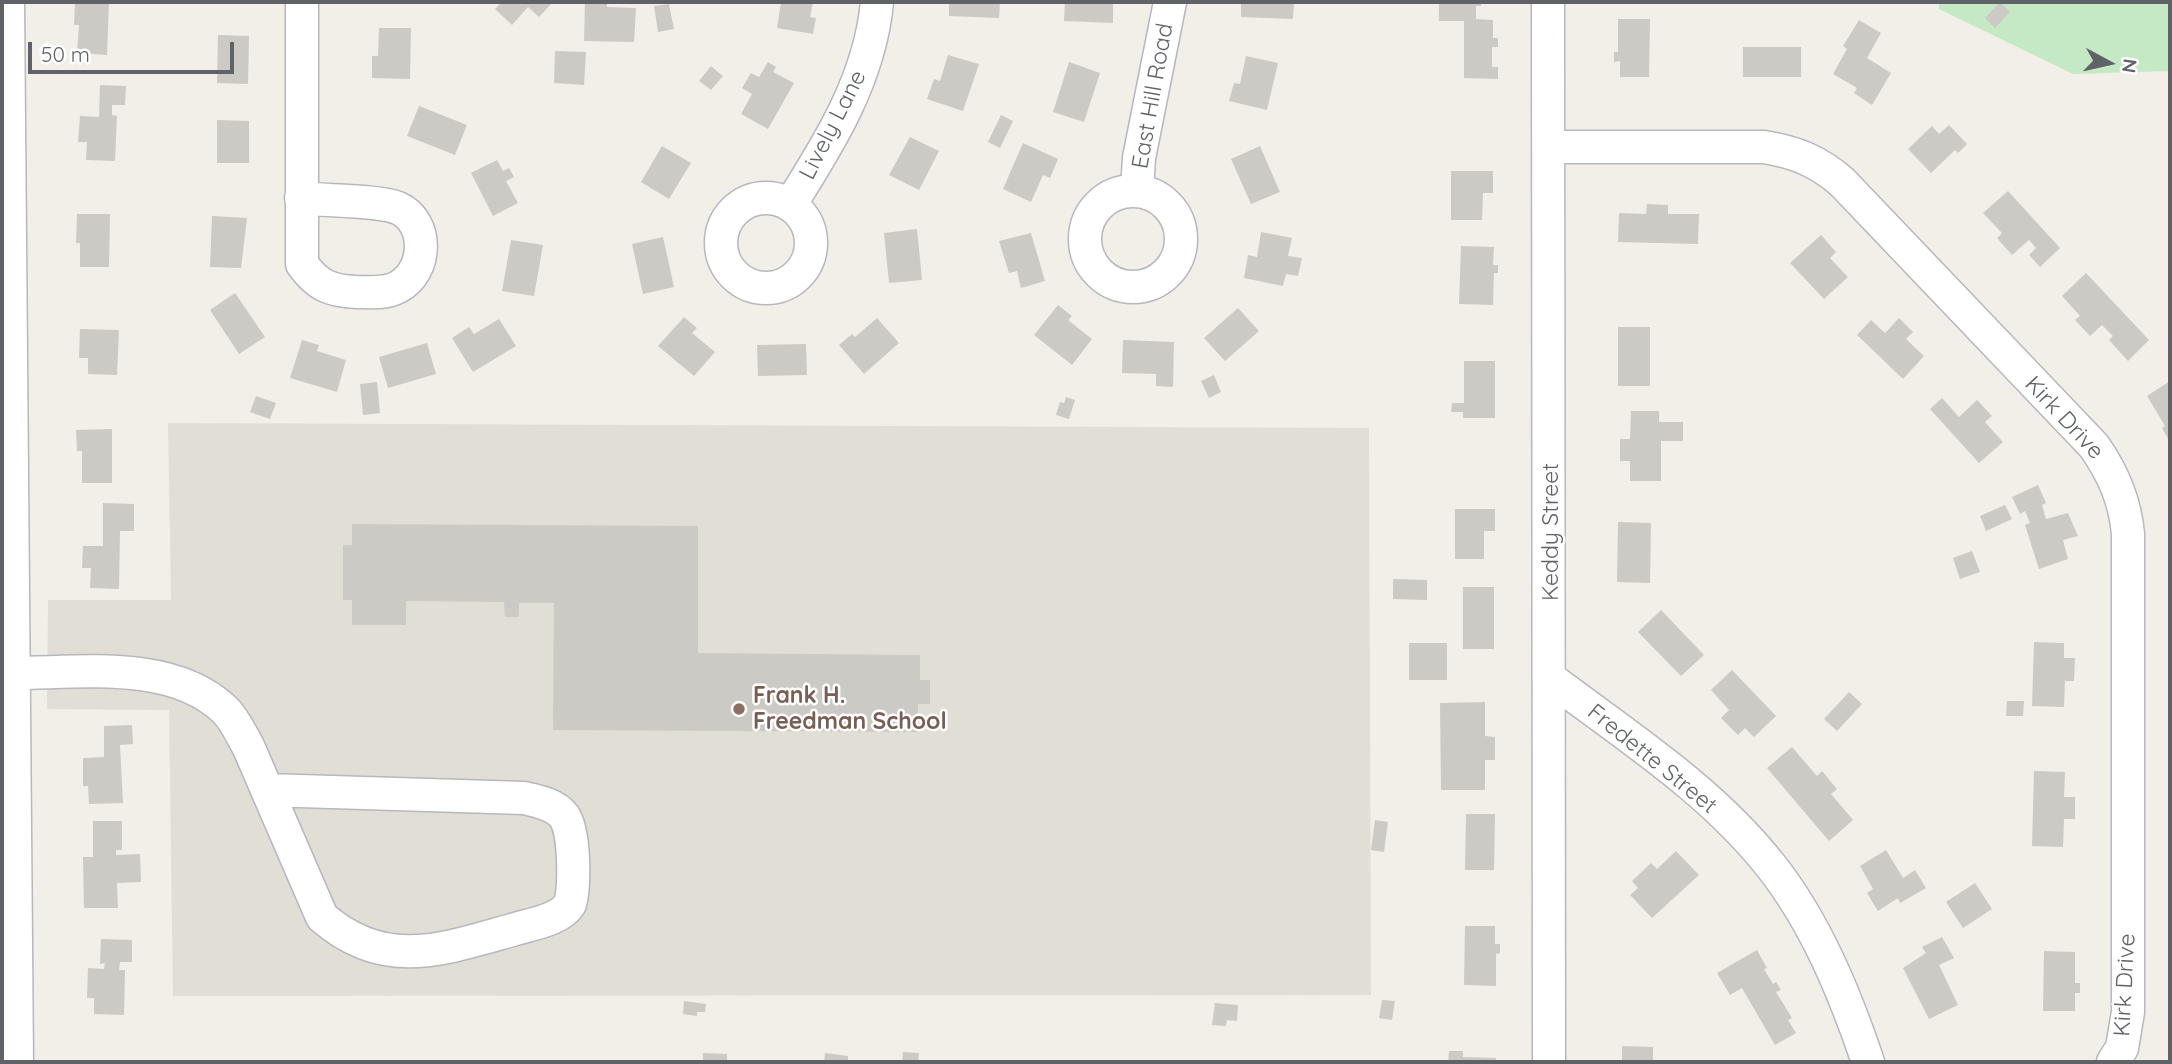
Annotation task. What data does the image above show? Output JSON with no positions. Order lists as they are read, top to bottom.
{
  "streets": {
    "street": [
      "East Hill Road",
      "Lively Lane",
      "Kirk Drive",
      "Keddy Street",
      "Fredette Street"
    ]
  },
  "crossings": [
    ["Kirk Drive", "Keddy Street"],
    ["Keddy Street", "Fredette Street"]
  ],
  "places": ["Frank H. Freedman School"],
  "scale_bar": "50 m",
  "north": "right"
}
